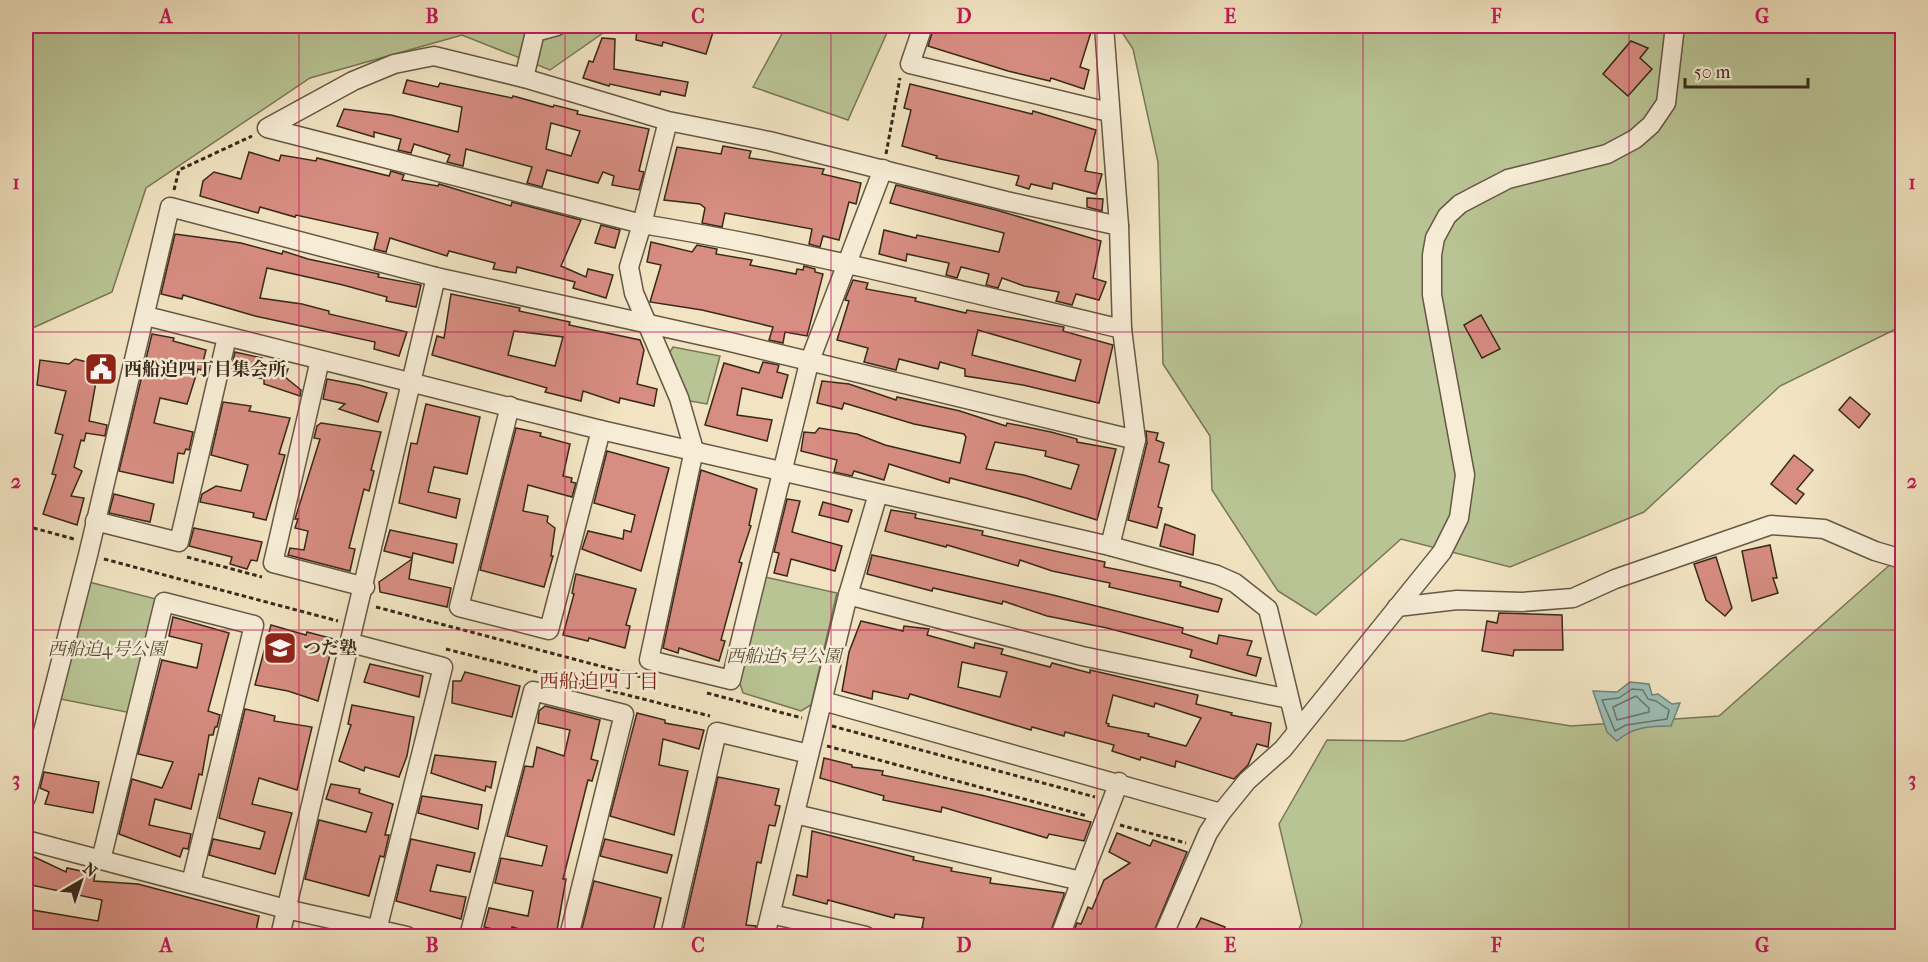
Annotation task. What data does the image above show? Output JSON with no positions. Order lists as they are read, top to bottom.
{
  "districts": ["西船迫四丁目"],
  "parks": ["西船迫4号公園", "西船迫5号公園"],
  "places": {
    "public building": ["西船迫四丁目集会所"],
    "school or university": ["つだ塾"]
  },
  "scale_bar": "50 m",
  "north": "top right",
  "grid": {
    "columns": [
      "A",
      "B",
      "C",
      "D",
      "E",
      "F",
      "G"
    ],
    "rows": ["1", "2", "3"]
  }
}
